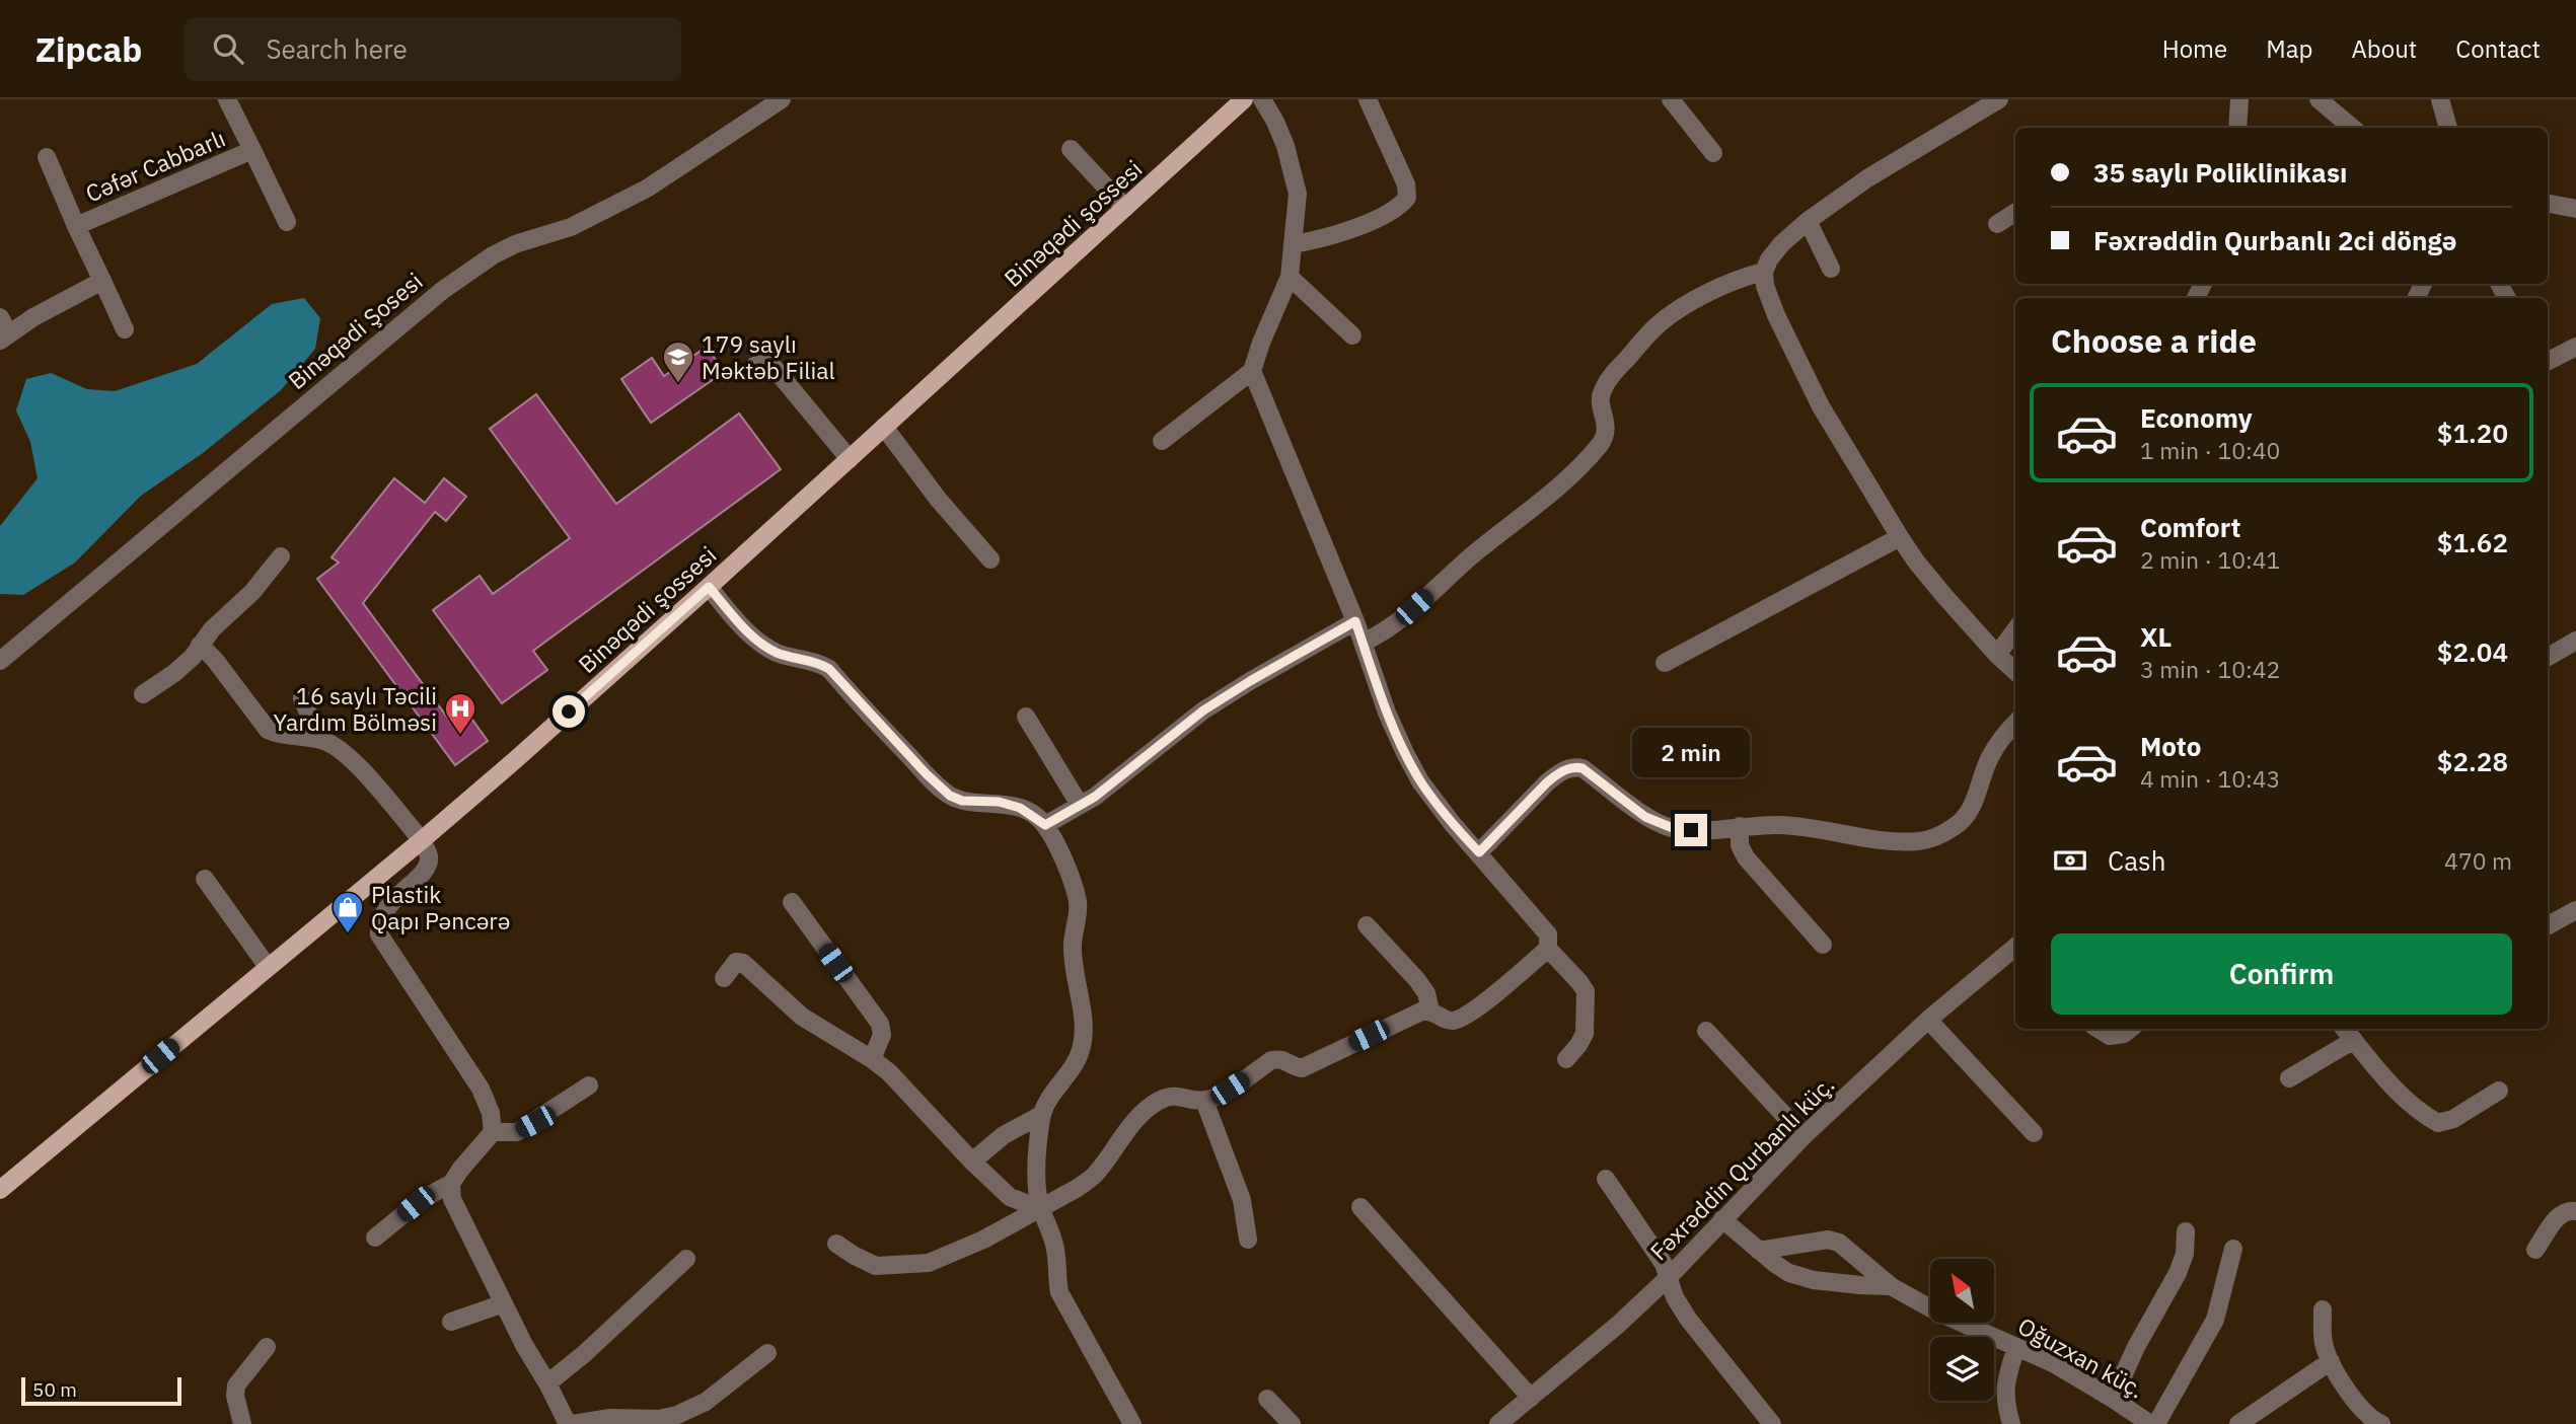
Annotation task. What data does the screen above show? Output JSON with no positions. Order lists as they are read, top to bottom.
{
  "streets": {
    "main road": ["Binəqədi şossesi"],
    "street": [
      "Cəfər Cabbarlı",
      "Binəqədi Şosesi",
      "Fəxrəddin Qurbanlı küç.",
      "Oğuzxan küç."
    ]
  },
  "crossings": [
    ["Fəxrəddin Qurbanlı küç.", "Oğuzxan küç."]
  ],
  "places": {
    "school or university": ["179 saylı Məktəb Filial"],
    "hospital": ["16 saylı Təcili Yardım Bölməsi"],
    "shop": ["Plastik Qapı Pəncərə"]
  },
  "scale_bar": "50 m",
  "north": "top left",
  "page": {
    "header": "Zipcab",
    "search": "Search here",
    "nav": [
      "Home",
      "Map",
      "About",
      "Contact"
    ],
    "banner": ["35 saylı Poliklinikası", "Fəxrəddin Qurbanlı 2ci döngə"],
    "heading": "Choose a ride",
    "list": [
      {
        "name": "Economy",
        "note": "1 min · 10:40",
        "value": "$1.20"
      },
      {
        "name": "Comfort",
        "note": "2 min · 10:41",
        "value": "$1.62"
      },
      {
        "name": "XL",
        "note": "3 min · 10:42",
        "value": "$2.04"
      },
      {
        "name": "Moto",
        "note": "4 min · 10:43",
        "value": "$2.28"
      }
    ],
    "bubble": "2 min",
    "pay": ["Cash", "470 m"],
    "buttons": "Confirm",
    "scale": "50 m"
  }
}
